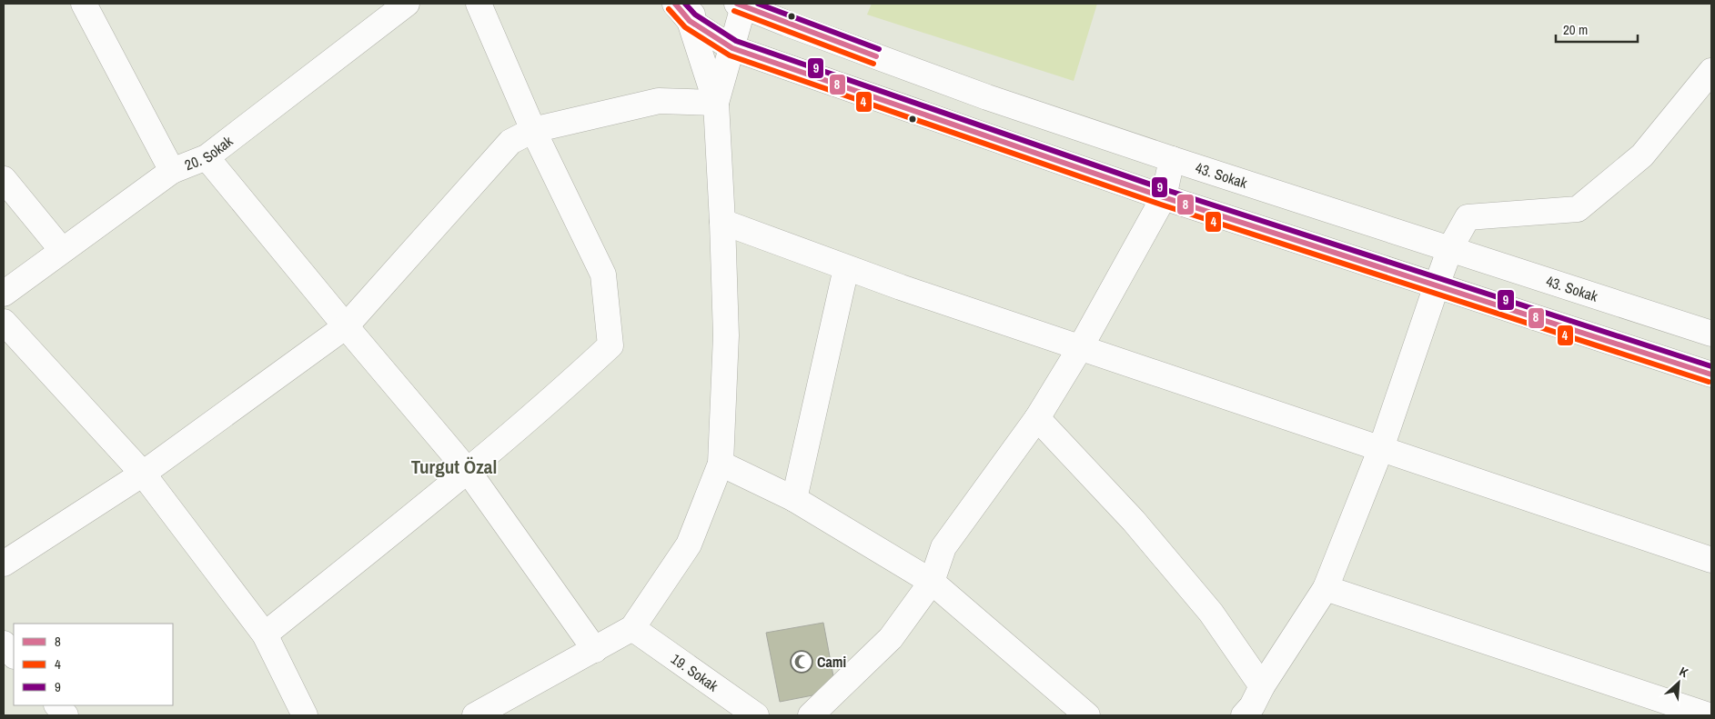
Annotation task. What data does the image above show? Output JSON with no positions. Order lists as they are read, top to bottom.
{
  "streets": {
    "street": ["20. Sokak", "43. Sokak", "19. Sokak"]
  },
  "districts": ["Turgut Özal"],
  "places": {
    "mosque": ["Cami"]
  },
  "lines": ["transit line 8", "transit line 9", "transit line 4"],
  "legend": ["8", "4", "9"],
  "scale_bar": "20 m",
  "north": "top right"
}
